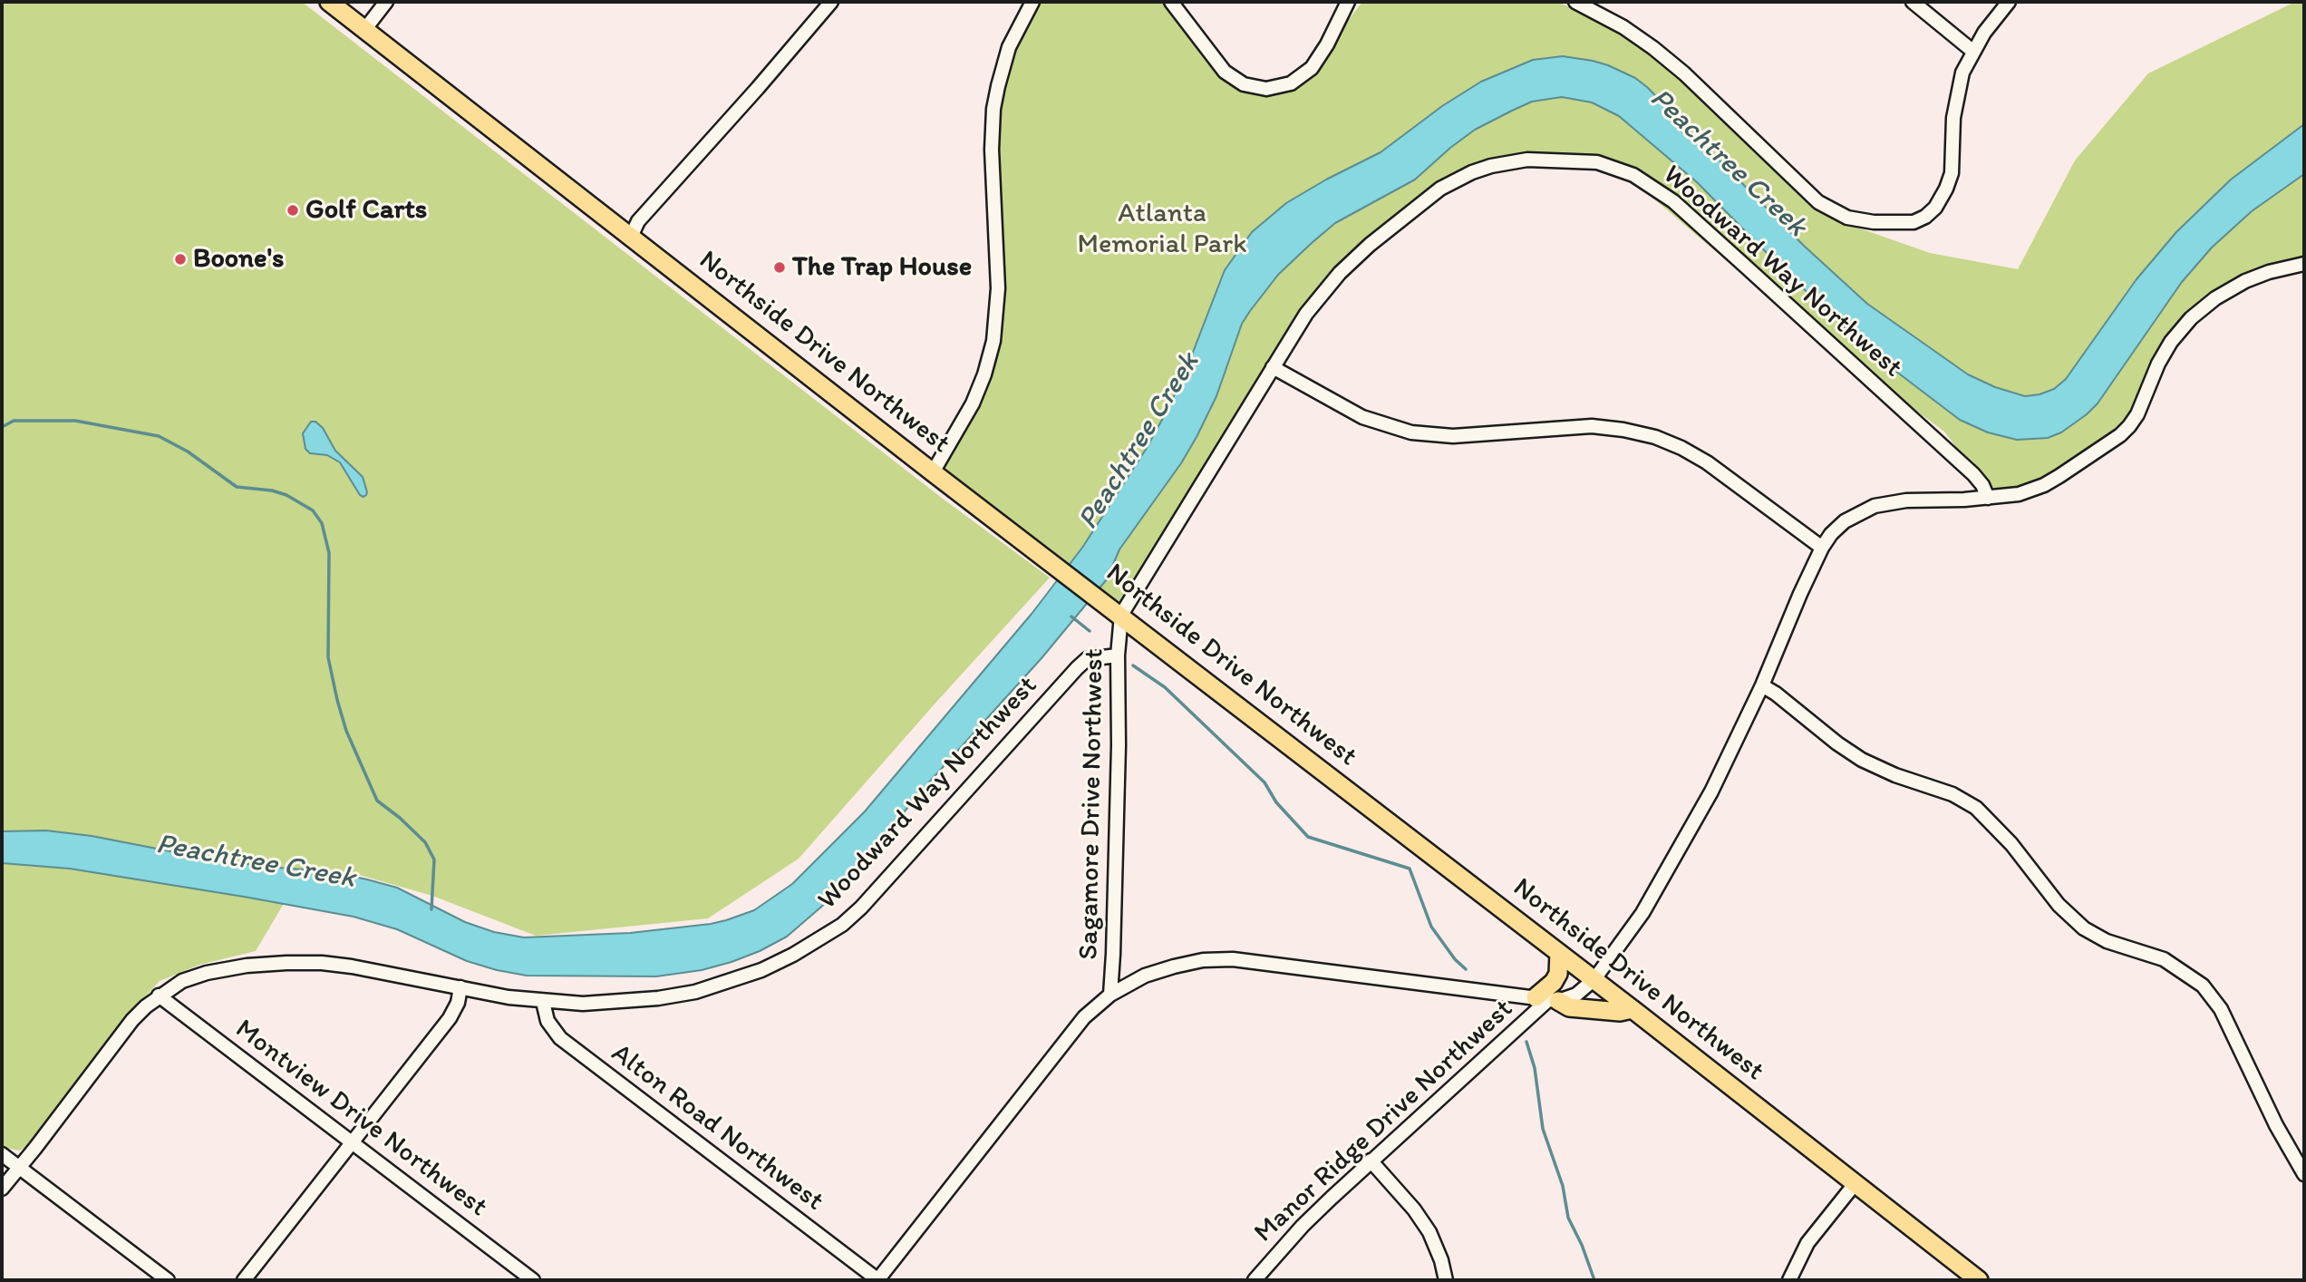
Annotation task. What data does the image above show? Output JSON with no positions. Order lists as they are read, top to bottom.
{
  "streets": {
    "main road": ["Northside Drive Northwest"],
    "street": [
      "Woodward Way Northwest",
      "Sagamore Drive Northwest",
      "Montview Drive Northwest",
      "Manor Ridge Drive Northwest",
      "Alton Road Northwest"
    ]
  },
  "crossings": [
    ["Woodward Way Northwest", "Northside Drive Northwest"],
    ["Woodward Way Northwest", "Sagamore Drive Northwest"],
    ["Woodward Way Northwest", "Montview Drive Northwest"],
    ["Woodward Way Northwest", "Manor Ridge Drive Northwest"],
    ["Woodward Way Northwest", "Alton Road Northwest"],
    ["Northside Drive Northwest", "Sagamore Drive Northwest"],
    ["Northside Drive Northwest", "Manor Ridge Drive Northwest"]
  ],
  "water": ["Peachtree Creek"],
  "parks": ["Atlanta Memorial Park"],
  "places": ["Golf Carts", "Boone's", "The Trap House"]
}
